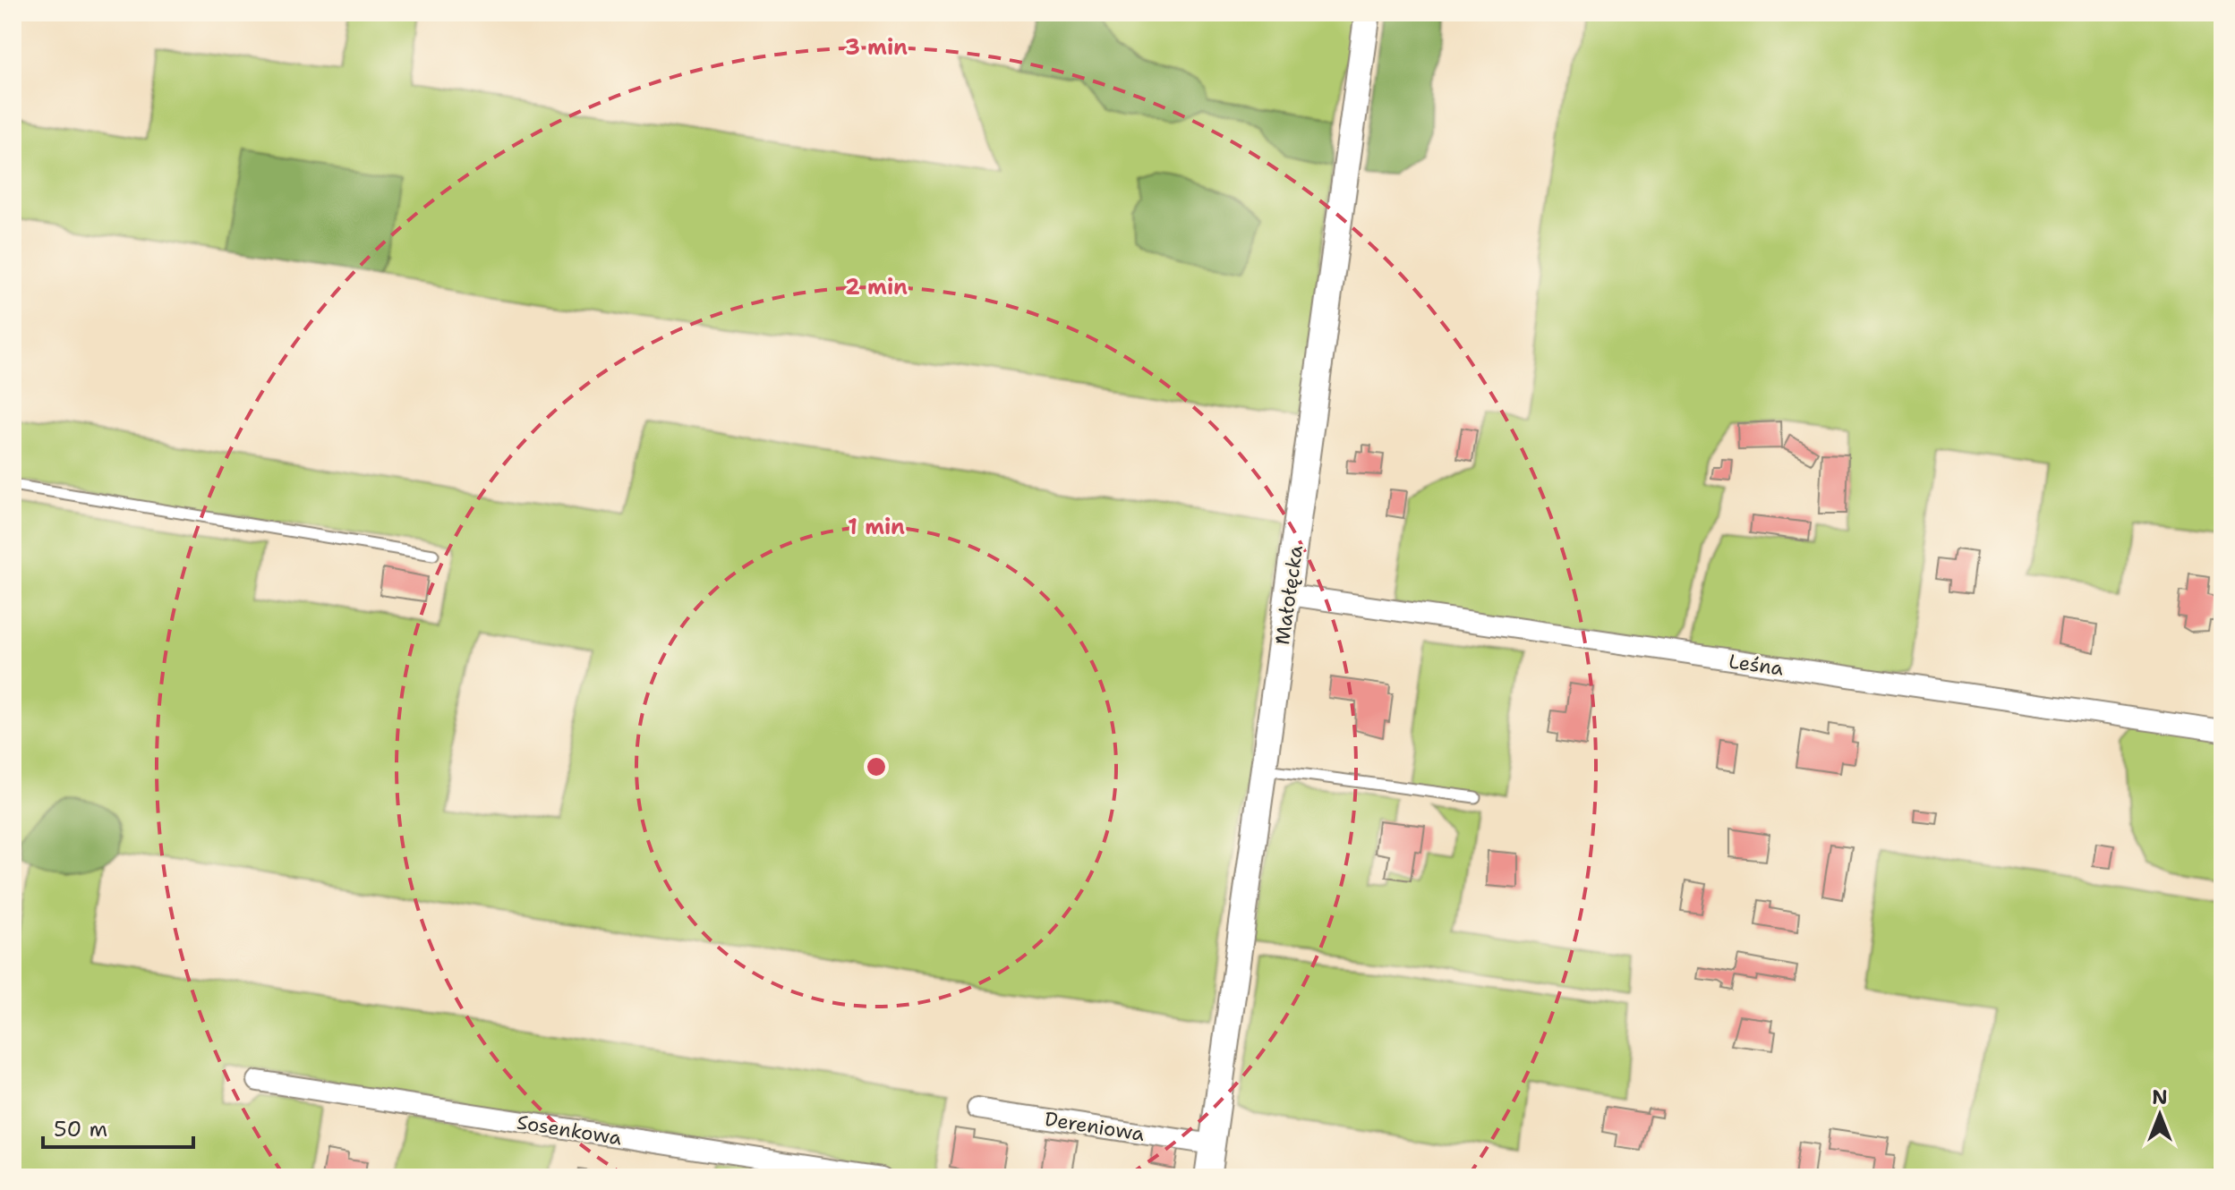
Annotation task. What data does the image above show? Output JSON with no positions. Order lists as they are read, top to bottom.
{
  "streets": {
    "street": [
      "Małołęcka",
      "Leśna",
      "Dereniowa",
      "Sosenkowa"
    ]
  },
  "crossings": [
    ["Małołęcka", "Leśna"],
    ["Małołęcka", "Dereniowa"]
  ],
  "scale_bar": "50 m",
  "north": "top",
  "rings": ["3 min", "2 min", "1 min"]
}
